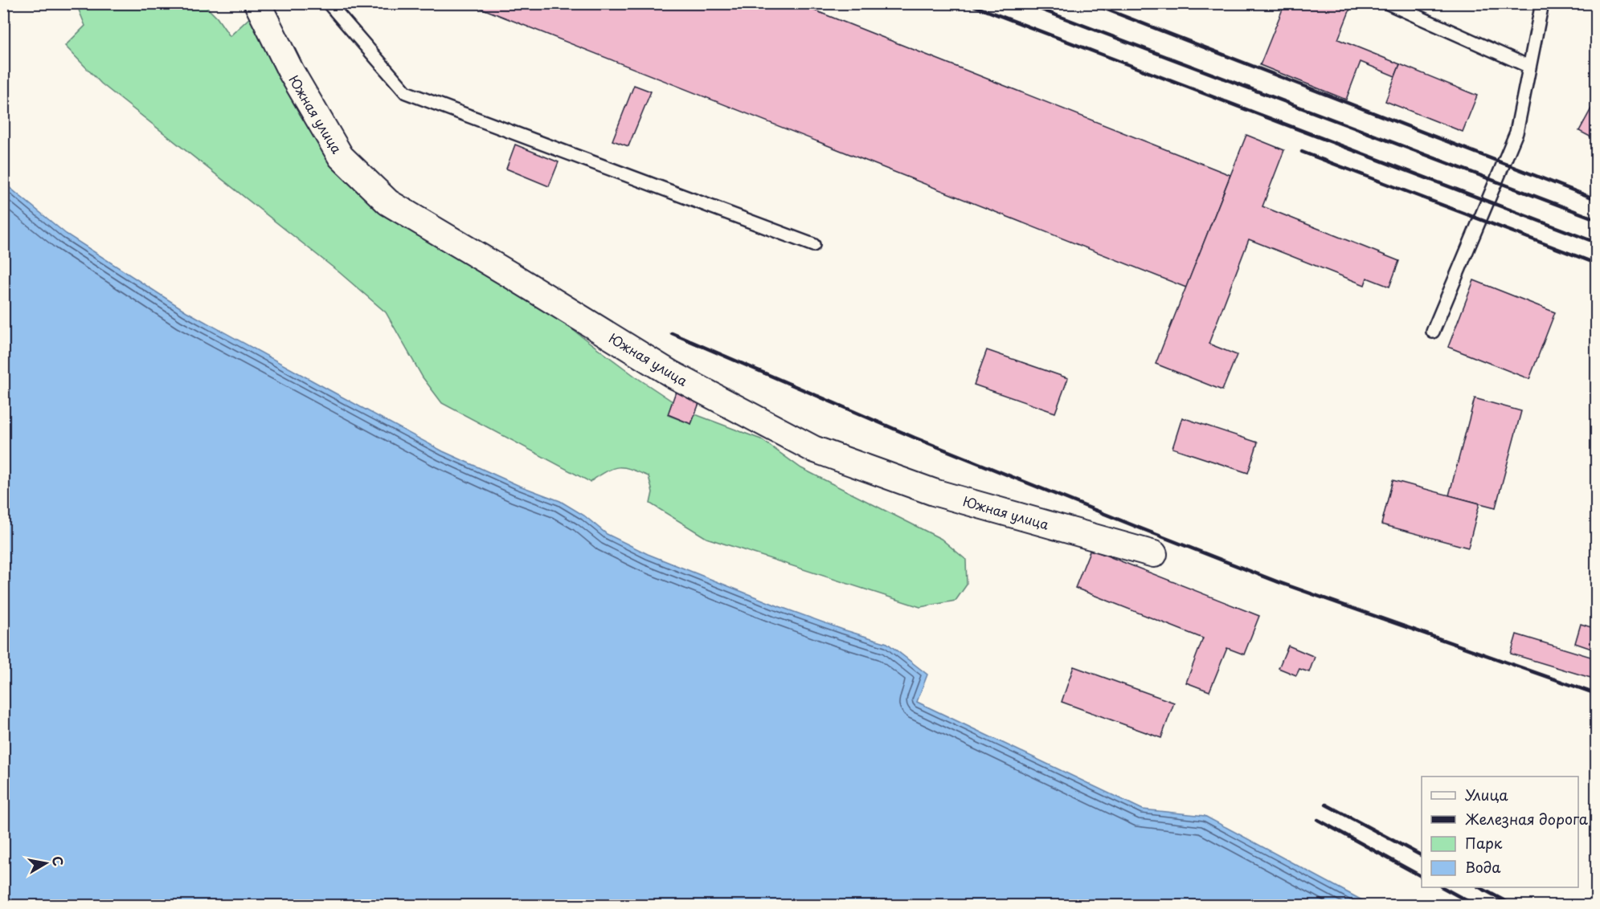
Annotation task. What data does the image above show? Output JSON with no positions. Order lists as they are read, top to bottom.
{
  "streets": {
    "street": ["Южная улица"]
  },
  "legend": [
    "Улица",
    "Железная дорога",
    "Парк",
    "Вода"
  ],
  "north": "right"
}
